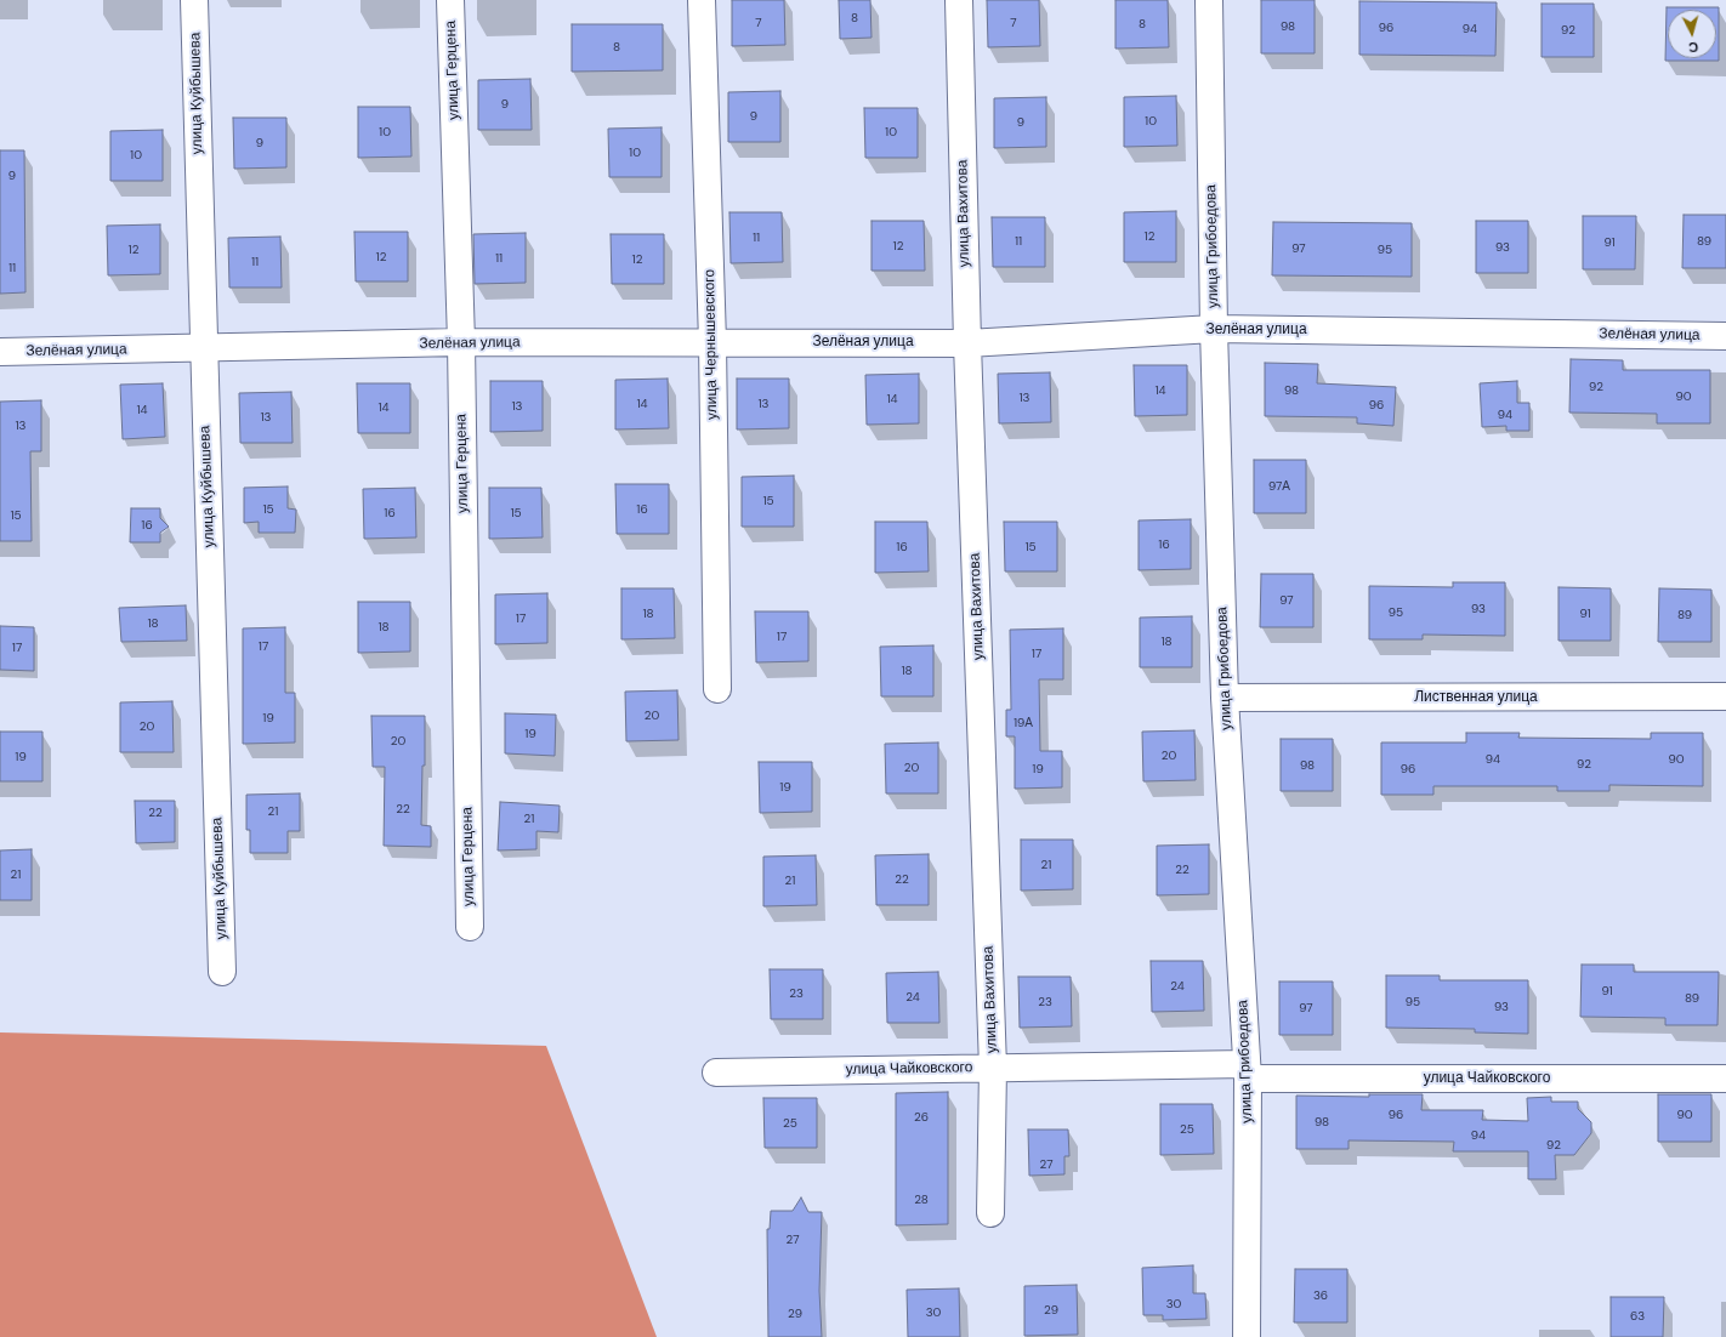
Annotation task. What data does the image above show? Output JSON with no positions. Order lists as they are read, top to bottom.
{
  "streets": {
    "street": [
      "улица Герцена",
      "улица Куйбышева",
      "улица Вахитова",
      "улица Грибоедова",
      "Зелёная улица",
      "улица Чернышевского",
      "Лиственная улица",
      "улица Чайковского"
    ]
  },
  "crossings": [
    ["улица Герцена", "Зелёная улица"],
    ["улица Куйбышева", "Зелёная улица"],
    ["улица Вахитова", "Зелёная улица"],
    ["улица Вахитова", "улица Чайковского"],
    ["улица Грибоедова", "Зелёная улица"],
    ["улица Грибоедова", "Лиственная улица"],
    ["улица Грибоедова", "улица Чайковского"],
    ["Зелёная улица", "улица Чернышевского"]
  ],
  "house_numbers": [
    "8",
    "7",
    "7",
    "8",
    "98",
    "96",
    "94",
    "92",
    "8",
    "9",
    "9",
    "10",
    "9",
    "10",
    "10",
    "9",
    "10",
    "10",
    "9",
    "12",
    "11",
    "11",
    "89",
    "91",
    "12",
    "93",
    "97",
    "12",
    "95",
    "12",
    "11",
    "12",
    "11",
    "11",
    "92",
    "14",
    "98",
    "90",
    "13",
    "14",
    "14",
    "13",
    "96",
    "13",
    "14",
    "14",
    "94",
    "13",
    "13",
    "97А",
    "15",
    "15",
    "16",
    "16",
    "15",
    "15",
    "16",
    "16",
    "16",
    "15",
    "97",
    "93",
    "95",
    "18",
    "91",
    "89",
    "17",
    "18",
    "18",
    "17",
    "18",
    "17",
    "17",
    "17",
    "18",
    "20",
    "19",
    "19А",
    "20",
    "19",
    "20",
    "20",
    "19",
    "94",
    "90",
    "92",
    "98",
    "20",
    "19",
    "96",
    "19",
    "22",
    "21",
    "22",
    "21",
    "21",
    "22",
    "21",
    "22",
    "21",
    "24",
    "91",
    "23",
    "24",
    "89",
    "23",
    "95",
    "93",
    "97",
    "96",
    "90",
    "26",
    "98",
    "25",
    "25",
    "94",
    "92",
    "27",
    "28",
    "27",
    "36",
    "30",
    "29",
    "30",
    "29",
    "63"
  ],
  "north": "bottom"
}
